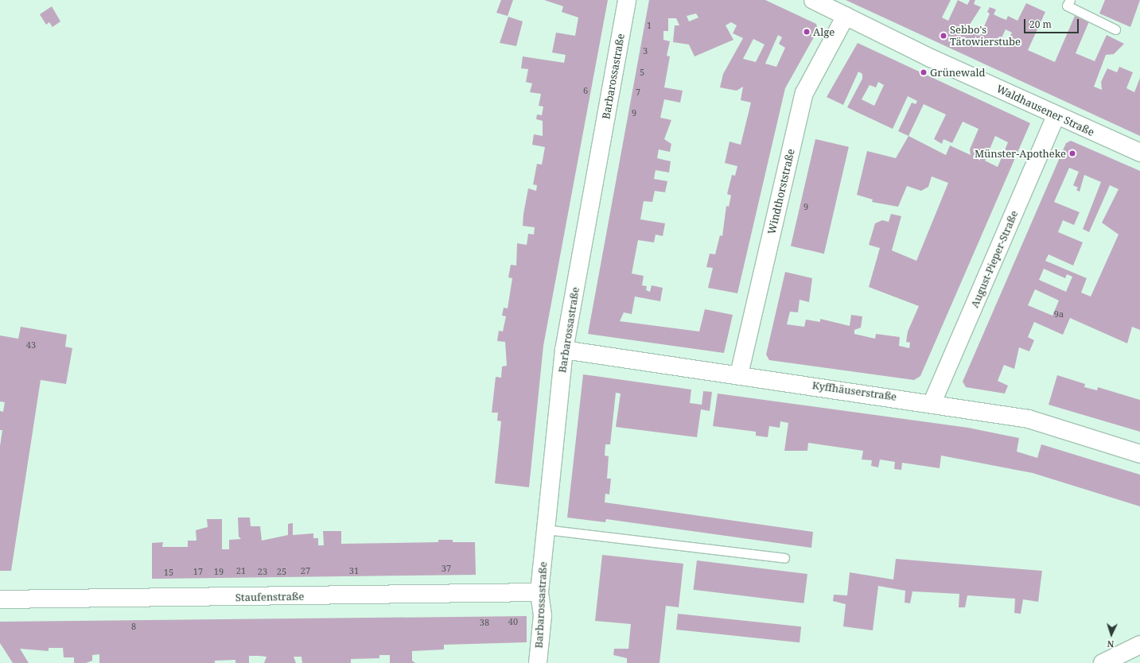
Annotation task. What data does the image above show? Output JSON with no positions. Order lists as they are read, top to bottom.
{
  "streets": {
    "street": [
      "Barbarossastraße",
      "Waldhausener Straße",
      "Windthorststraße",
      "August-Pieper-Straße",
      "Kyffhäuserstraße",
      "Staufenstraße"
    ]
  },
  "crossings": [
    ["Barbarossastraße", "Kyffhäuserstraße"],
    ["Barbarossastraße", "Staufenstraße"],
    ["Waldhausener Straße", "Windthorststraße"],
    ["Waldhausener Straße", "August-Pieper-Straße"],
    ["Windthorststraße", "Kyffhäuserstraße"],
    ["August-Pieper-Straße", "Kyffhäuserstraße"]
  ],
  "places": [
    "Alge",
    "Sebbo's Tätowierstube",
    "Grünewald",
    "Münster-Apotheke"
  ],
  "house_numbers": [
    "1",
    "3",
    "5",
    "6",
    "7",
    "9",
    "9",
    "9a",
    "43",
    "37",
    "21",
    "27",
    "31",
    "17",
    "19",
    "23",
    "25",
    "15",
    "40",
    "38",
    "8"
  ],
  "scale_bar": "20 m",
  "north": "bottom"
}
